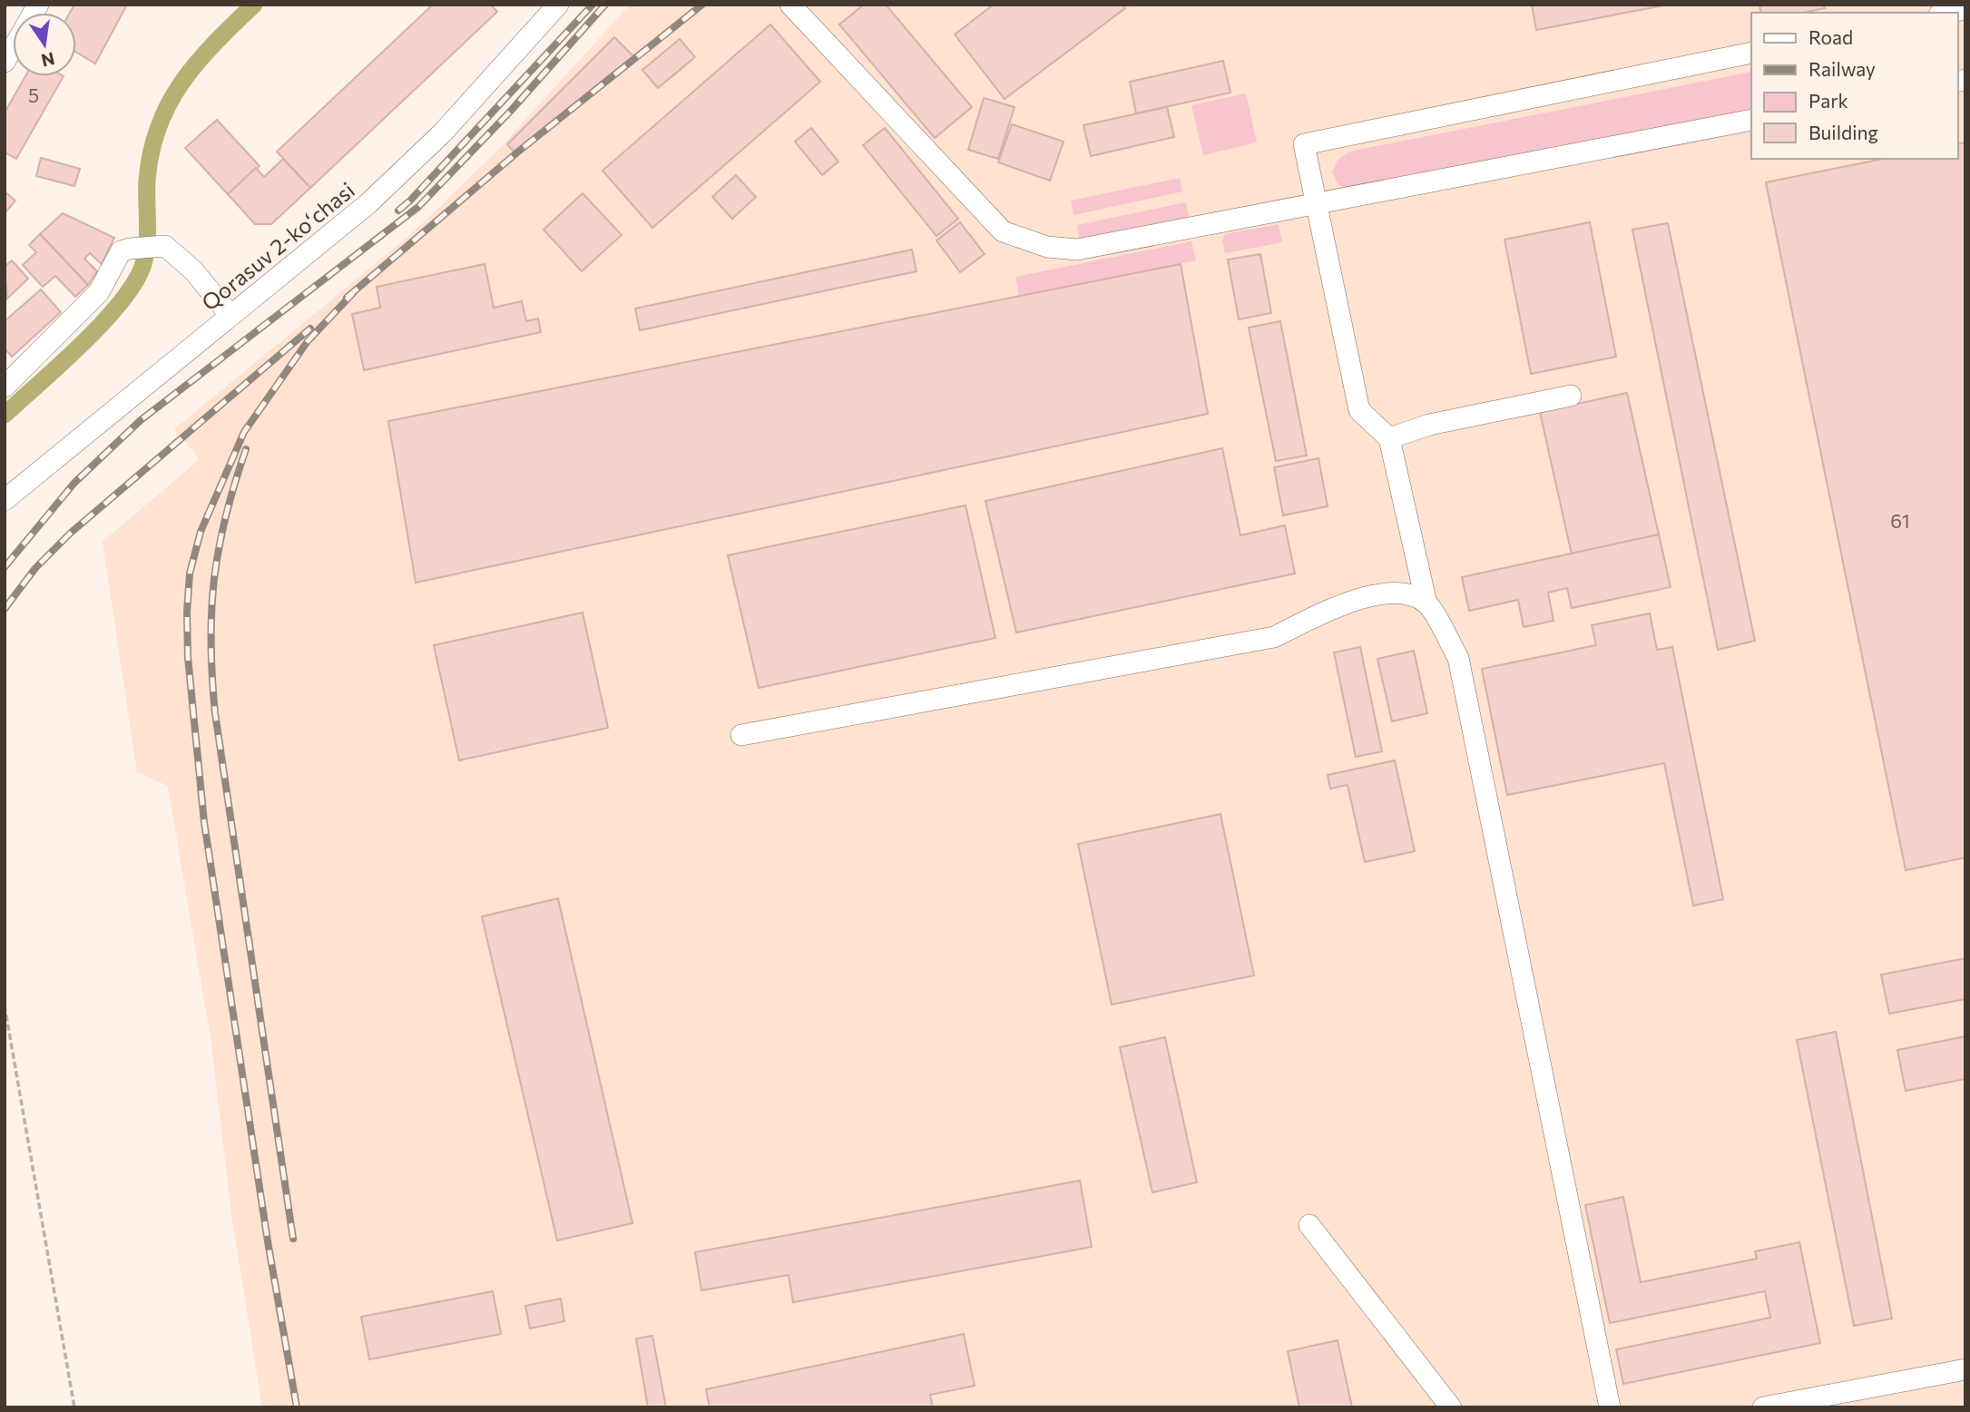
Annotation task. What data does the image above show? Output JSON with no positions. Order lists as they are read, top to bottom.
{
  "streets": {
    "street": ["Qorasuv 2-koʻchasi"]
  },
  "house_numbers": ["5", "61"],
  "legend": [
    "Road",
    "Railway",
    "Park",
    "Building"
  ],
  "north": "bottom"
}
